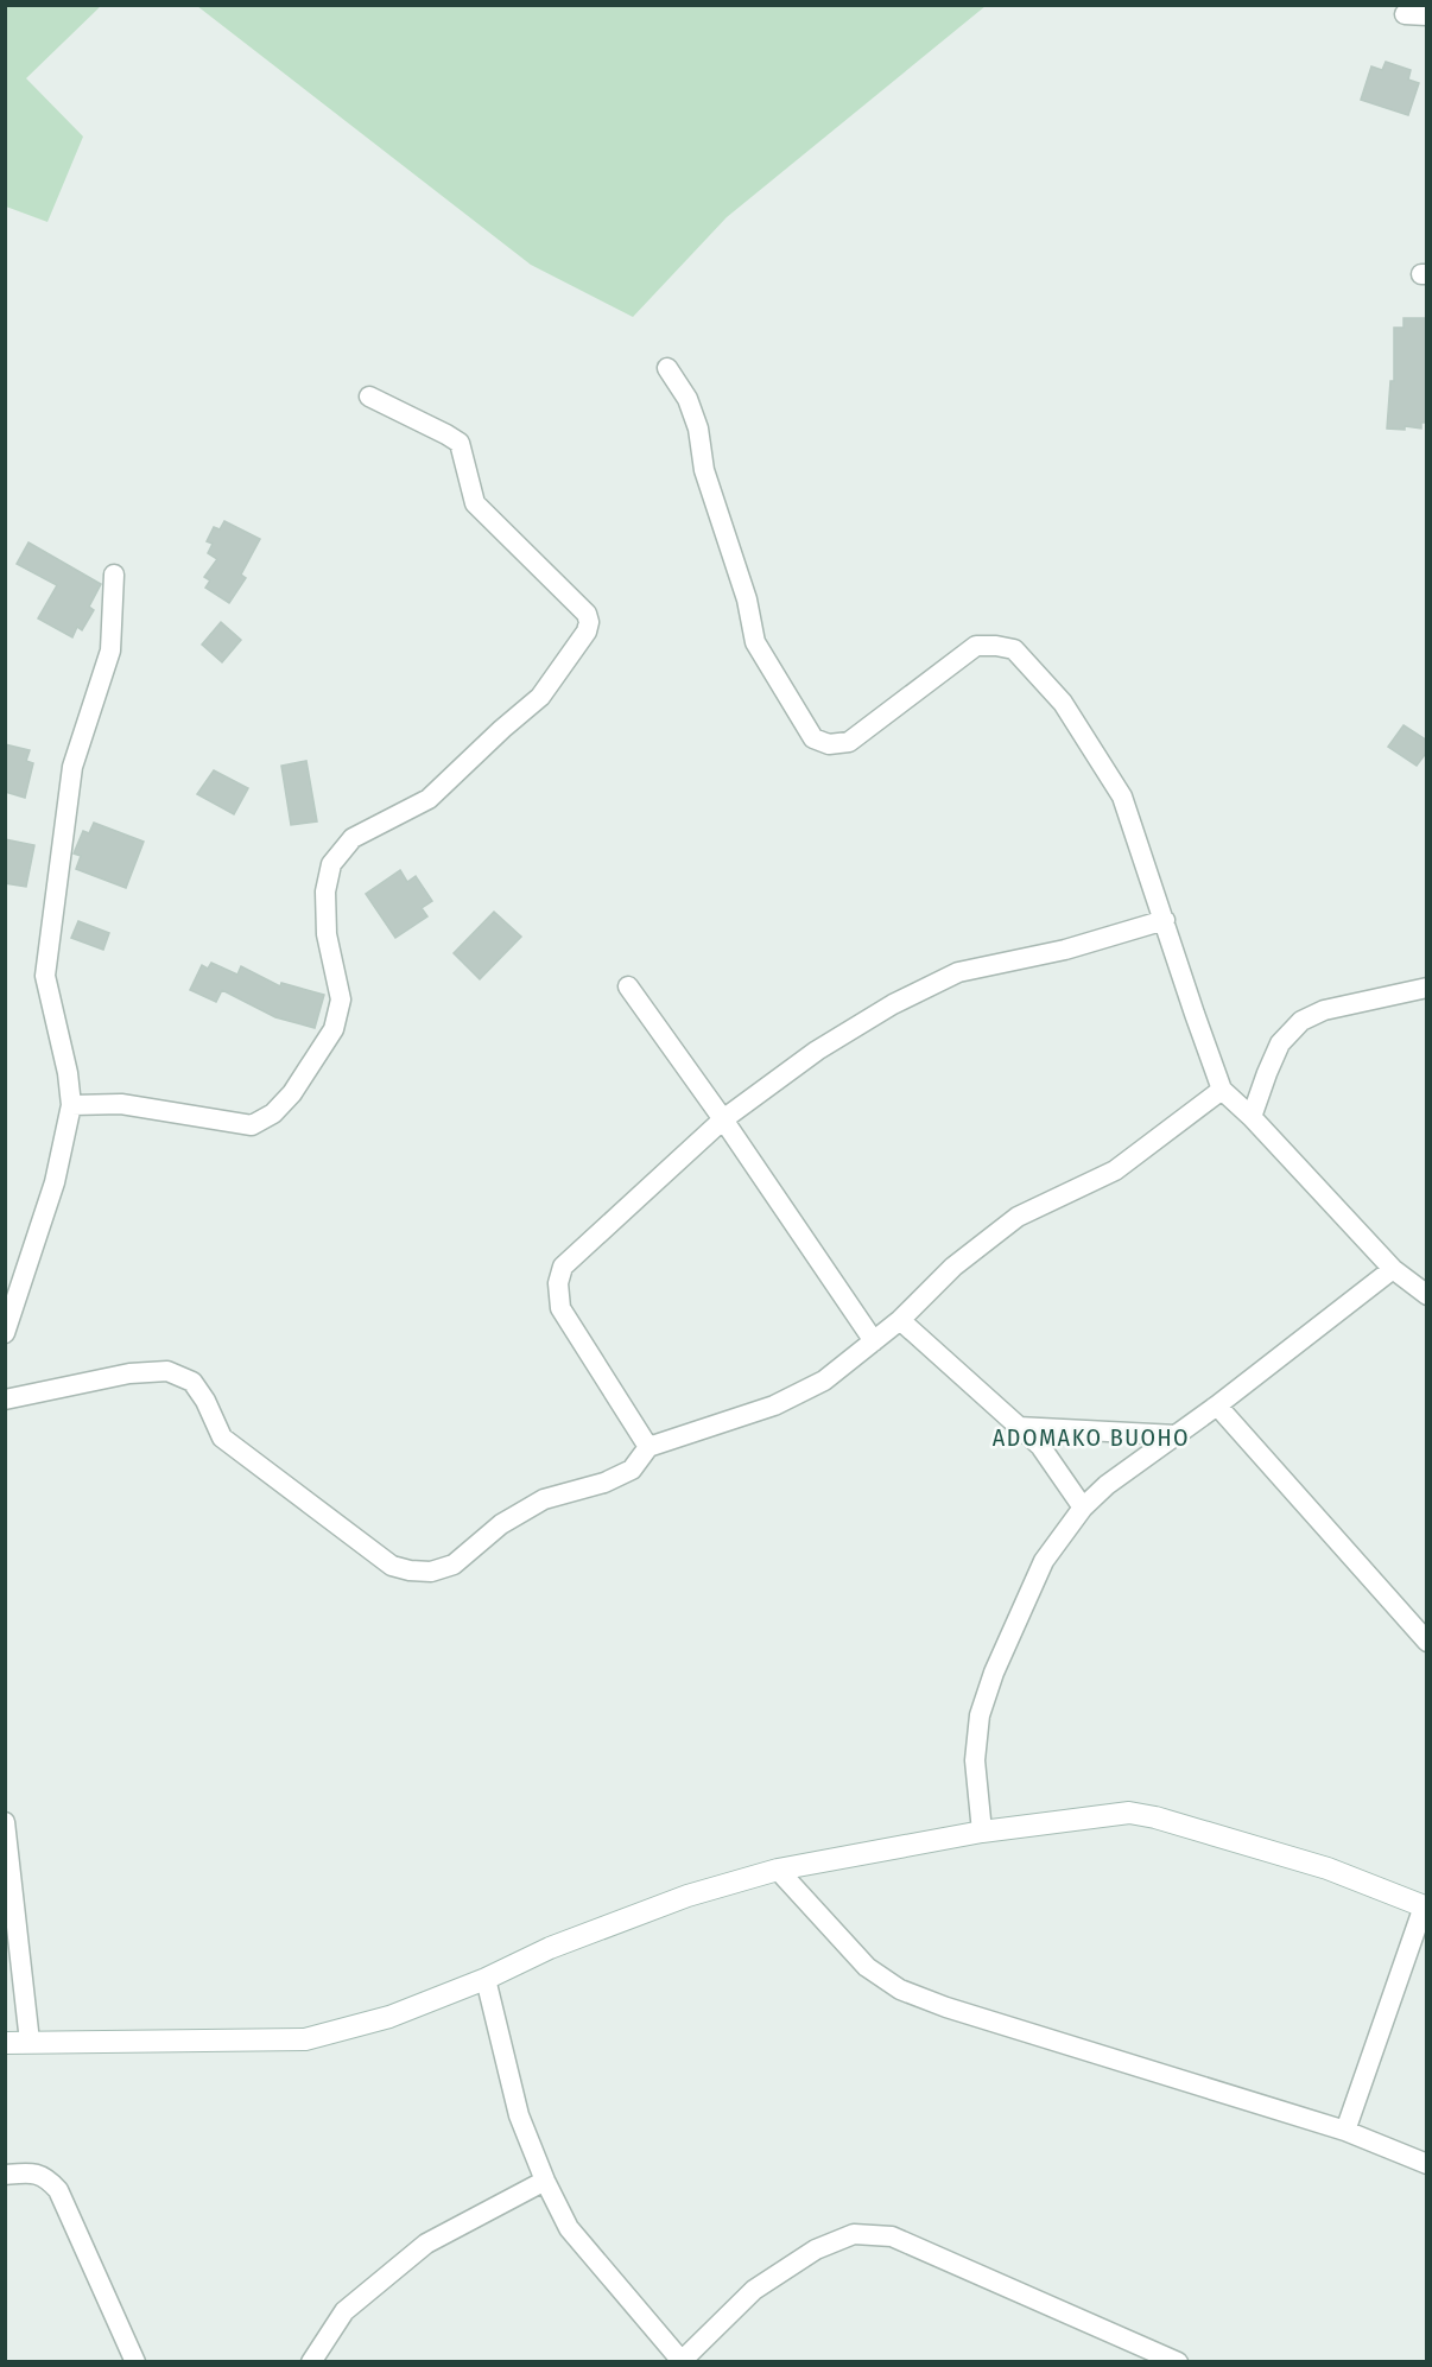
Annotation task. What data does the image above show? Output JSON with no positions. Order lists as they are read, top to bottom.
{
  "districts": ["ADOMAKO BUOHO"]
}
